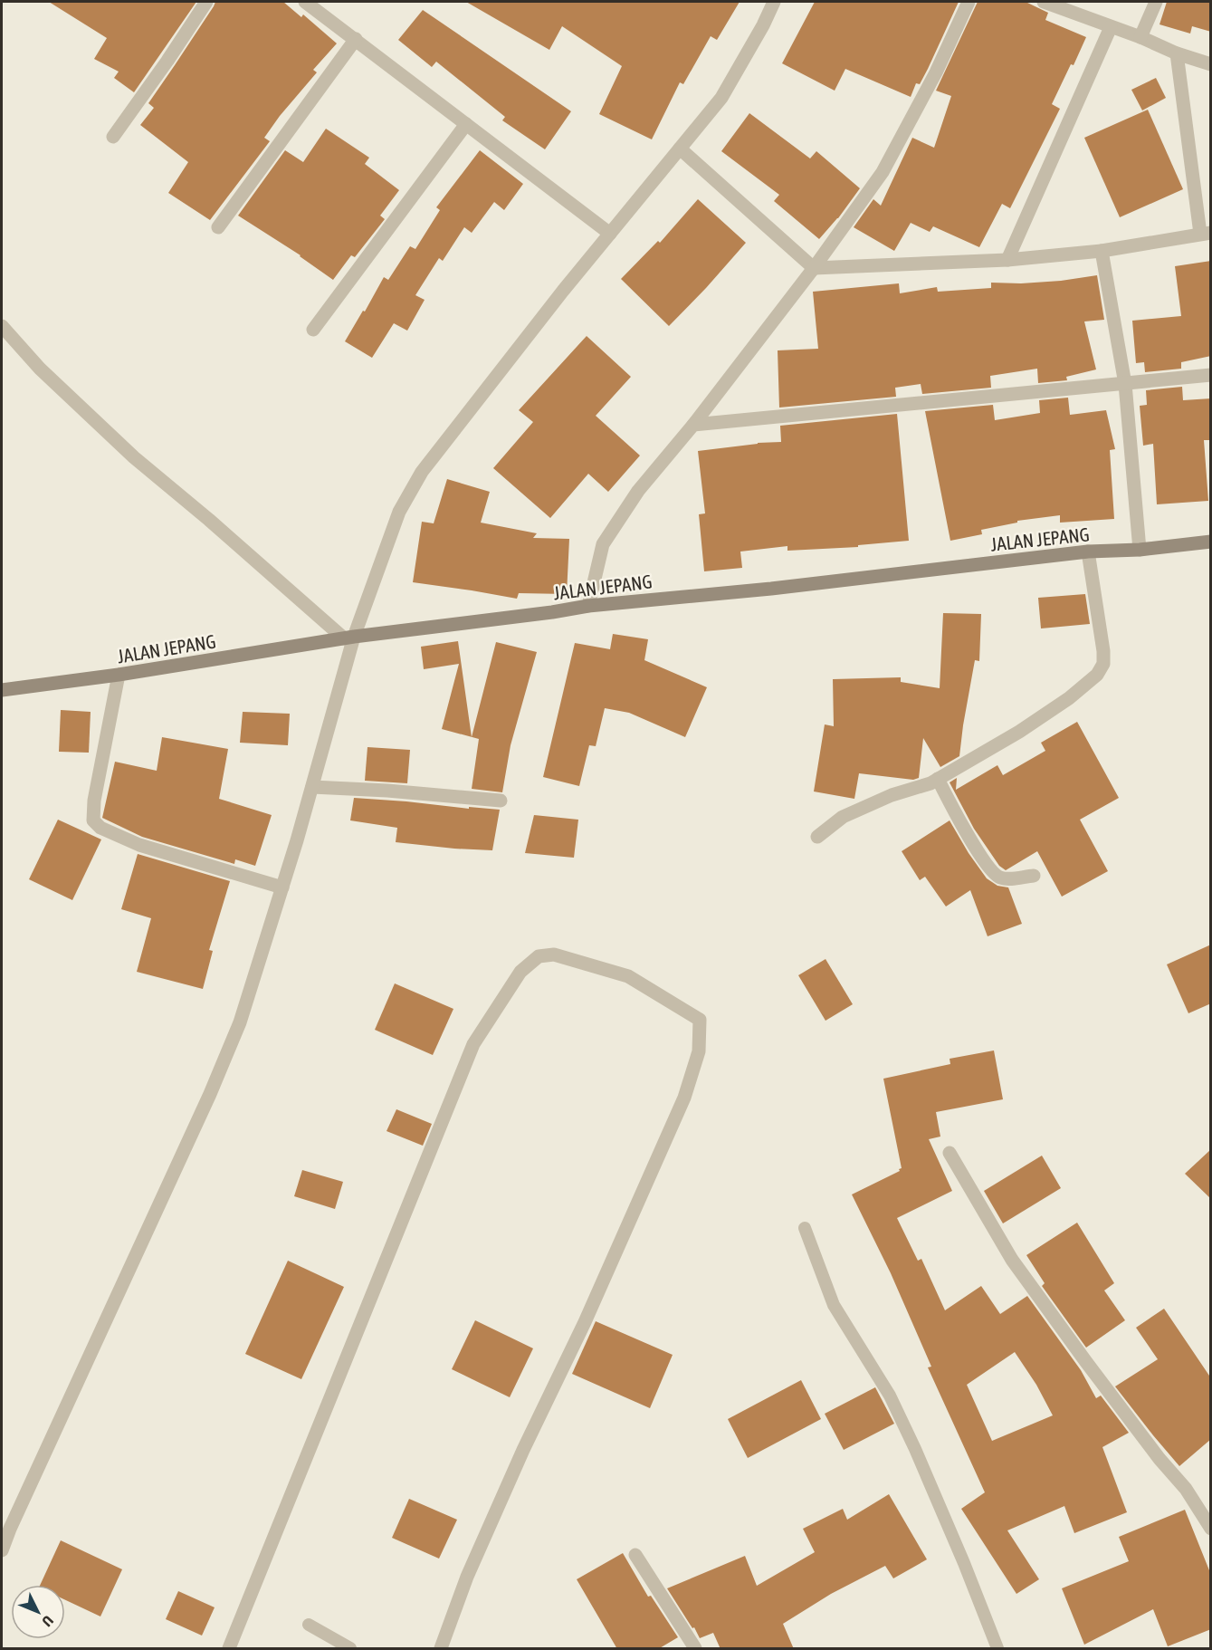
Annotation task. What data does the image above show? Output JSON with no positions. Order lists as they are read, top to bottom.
{
  "streets": {
    "street": ["JALAN JEPANG"]
  },
  "north": "bottom right"
}
